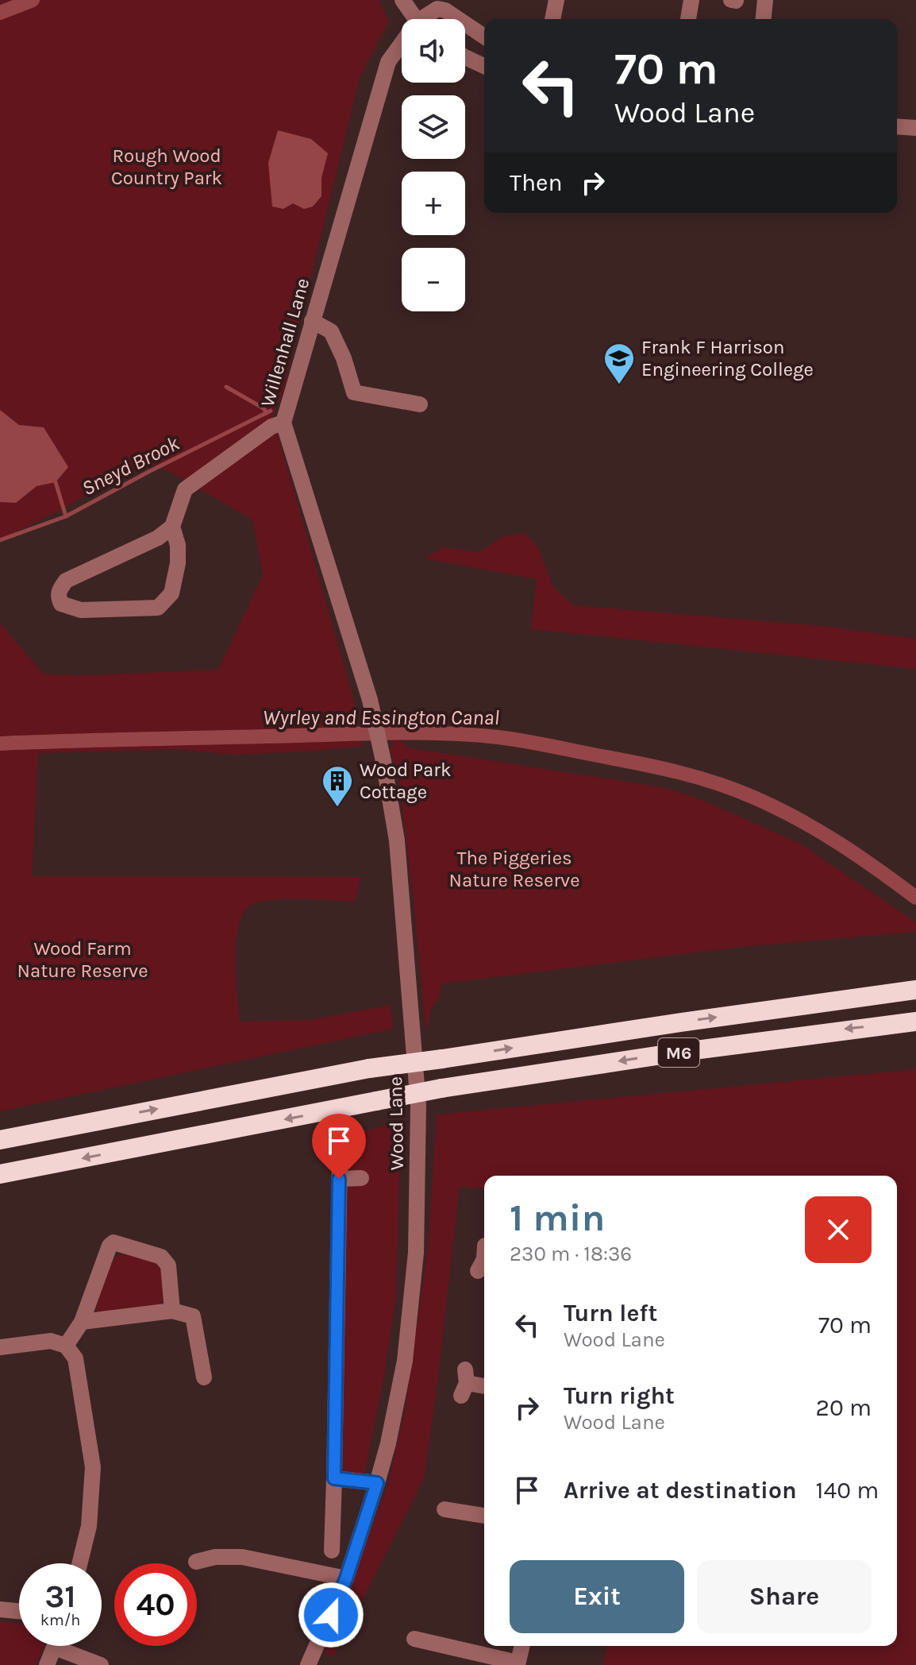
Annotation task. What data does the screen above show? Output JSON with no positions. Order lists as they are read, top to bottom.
{
  "streets": {
    "highway": ["M6"],
    "street": ["Willenhall Lane", "Wood Lane"]
  },
  "crossings": [
    ["Willenhall Lane", "Wood Lane"]
  ],
  "water": ["Sneyd Brook", "Wyrley and Essington Canal"],
  "parks": ["Rough Wood Country Park", "The Piggeries Nature Reserve", "Wood Farm Nature Reserve"],
  "places": {
    "school or university": ["Frank F Harrison Engineering College"],
    "building": ["Wood Park Cottage"]
  },
  "page": {
    "map_buttons": ["+", "−"],
    "turn": ["70 m", "Wood Lane"],
    "then": "Then",
    "heading": ["1 min", "230 m · 18:36"],
    "list": [
      {
        "name": "Turn left",
        "note": "Wood Lane",
        "value": "70 m"
      },
      {
        "name": "Turn right",
        "note": "Wood Lane",
        "value": "20 m"
      },
      {
        "name": "Arrive at destination",
        "value": "140 m"
      }
    ],
    "buttons": ["Exit", "Share"],
    "speed": "31 km/h",
    "limit": "40"
  }
}
